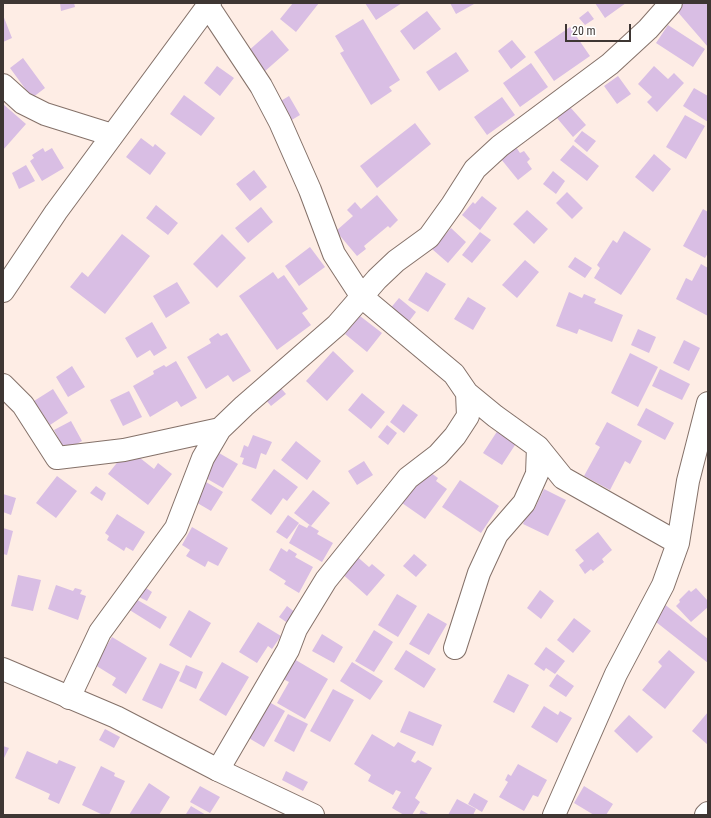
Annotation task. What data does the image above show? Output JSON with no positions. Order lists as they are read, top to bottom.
{
  "scale_bar": "20 m"
}
